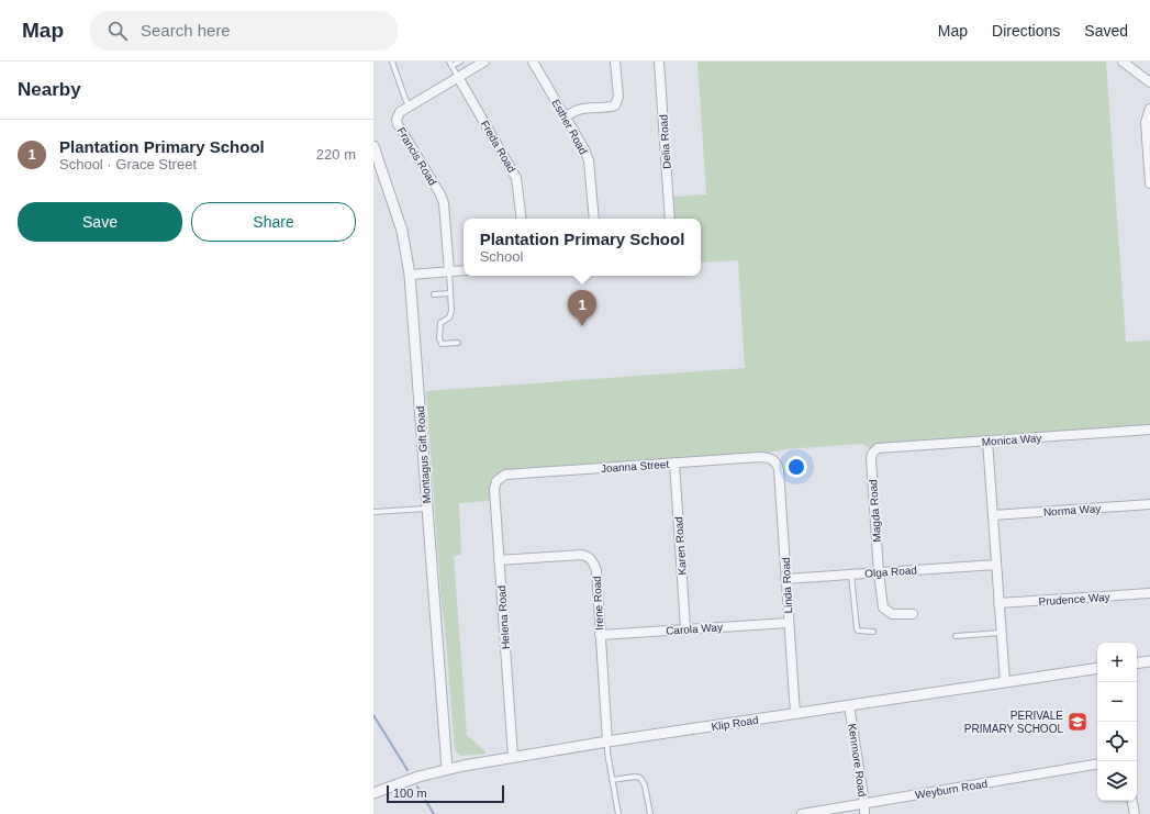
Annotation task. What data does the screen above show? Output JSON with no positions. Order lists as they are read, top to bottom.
{
  "streets": {
    "street": [
      "Esther Road",
      "Delia Road",
      "Freda Road",
      "Francis Road",
      "Monica Way",
      "Montagus Gift Road",
      "Joanna Street",
      "Norma Way",
      "Magda Road",
      "Karen Road",
      "Olga Road",
      "Linda Road",
      "Prudence Way",
      "Irene Road",
      "Helena Road",
      "Carola Way",
      "Klip Road",
      "Kenmore Road",
      "Weyburn Road"
    ]
  },
  "crossings": [
    ["Freda Road", "Francis Road"],
    ["Monica Way", "Magda Road"],
    ["Montagus Gift Road", "Klip Road"],
    ["Joanna Street", "Karen Road"],
    ["Joanna Street", "Linda Road"],
    ["Joanna Street", "Helena Road"],
    ["Magda Road", "Olga Road"],
    ["Karen Road", "Carola Way"],
    ["Olga Road", "Linda Road"],
    ["Linda Road", "Carola Way"],
    ["Linda Road", "Klip Road"],
    ["Irene Road", "Helena Road"],
    ["Irene Road", "Carola Way"],
    ["Irene Road", "Klip Road"],
    ["Helena Road", "Klip Road"],
    ["Klip Road", "Kenmore Road"],
    ["Kenmore Road", "Weyburn Road"]
  ],
  "places": {
    "school or university": ["PERIVALE PRIMARY SCHOOL"]
  },
  "scale_bar": "100 m",
  "page": {
    "header": "Map",
    "search": "Search here",
    "nav": ["Map", "Directions", "Saved"],
    "heading": "Nearby",
    "list": [
      {
        "mark": "1",
        "name": "Plantation Primary School",
        "note": "School · Grace Street",
        "value": "220 m"
      }
    ],
    "buttons": ["Save", "Share"],
    "popup": ["Plantation Primary School", "School"],
    "pins": "1",
    "map_buttons": ["+", "−"],
    "scale": "100 m"
  }
}
